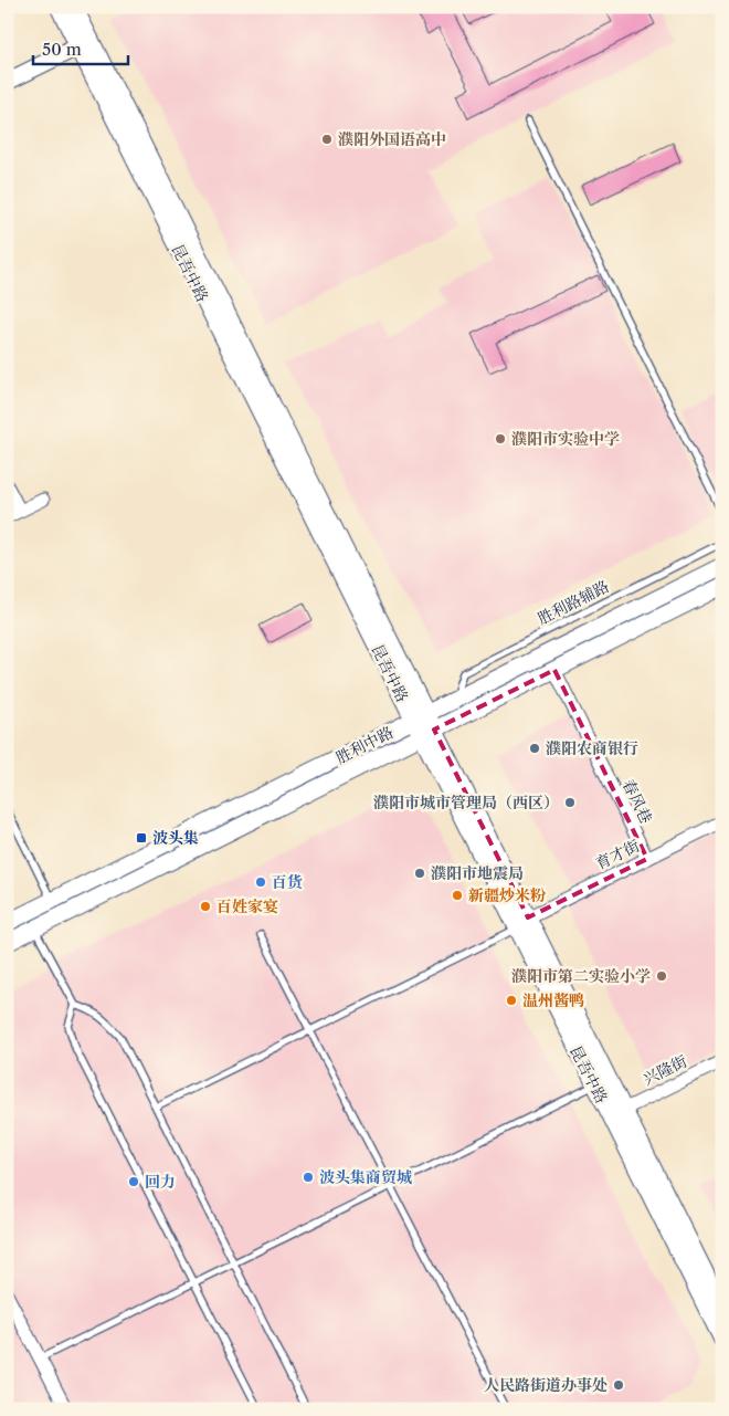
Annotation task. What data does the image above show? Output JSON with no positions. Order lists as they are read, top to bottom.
{
  "streets": {
    "street": [
      "昆吾中路",
      "胜利中路",
      "春风巷",
      "育才街",
      "兴隆街"
    ],
    "lane": ["胜利路辅路"]
  },
  "crossings": [
    ["昆吾中路", "胜利中路"],
    ["昆吾中路", "育才街"],
    ["昆吾中路", "兴隆街"],
    ["胜利路辅路", "胜利中路"],
    ["胜利中路", "春风巷"],
    ["春风巷", "育才街"]
  ],
  "places": {
    "other": [
      "濮阳外国语高中",
      "濮阳市实验中学",
      "濮阳农商银行",
      "濮阳市城市管理局（西区）",
      "濮阳市地震局",
      "百货",
      "新疆炒米粉",
      "百姓家宴",
      "濮阳市第二实验小学",
      "温州酱鸭",
      "波头集商贸城",
      "回力",
      "人民路街道办事处"
    ],
    "transit": ["波头集"]
  },
  "scale_bar": "50 m"
}
